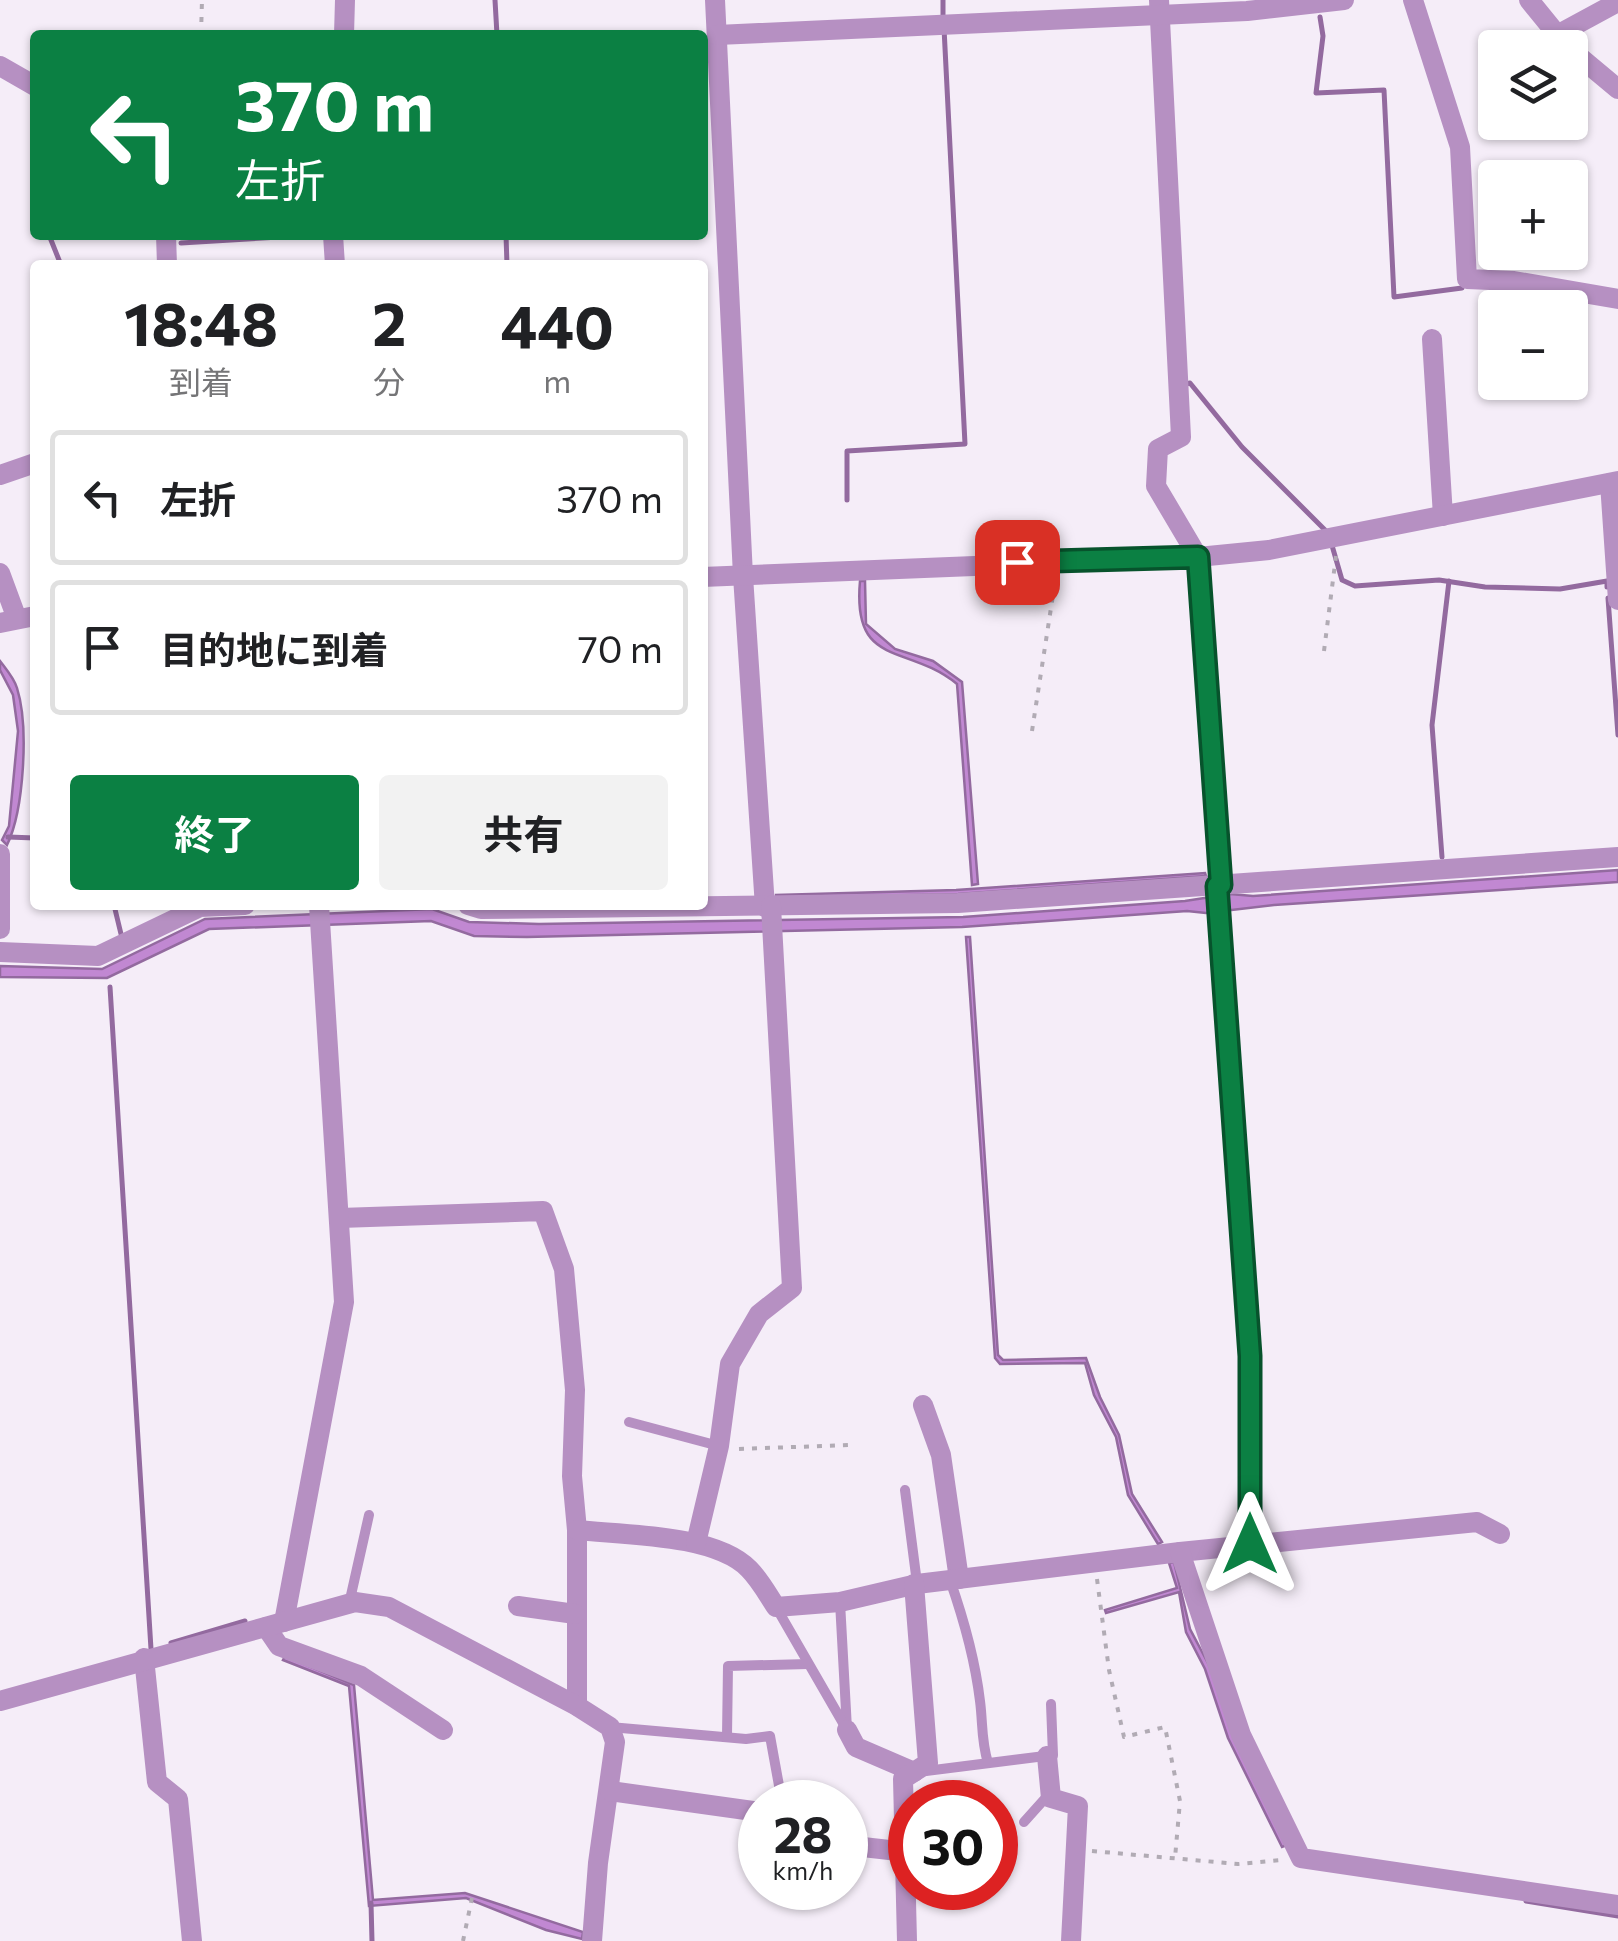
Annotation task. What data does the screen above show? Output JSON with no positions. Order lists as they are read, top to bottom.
{
  "page": {
    "map_buttons": ["+", "−"],
    "turn": ["370 m", "左折"],
    "eta": [
      "18:48",
      "到着",
      "2",
      "分",
      "440",
      "m"
    ],
    "list": [
      {
        "name": "左折",
        "value": "370 m"
      },
      {
        "name": "目的地に到着",
        "value": "70 m"
      }
    ],
    "buttons": ["終了", "共有"],
    "speed": "28 km/h",
    "limit": "30"
  }
}
